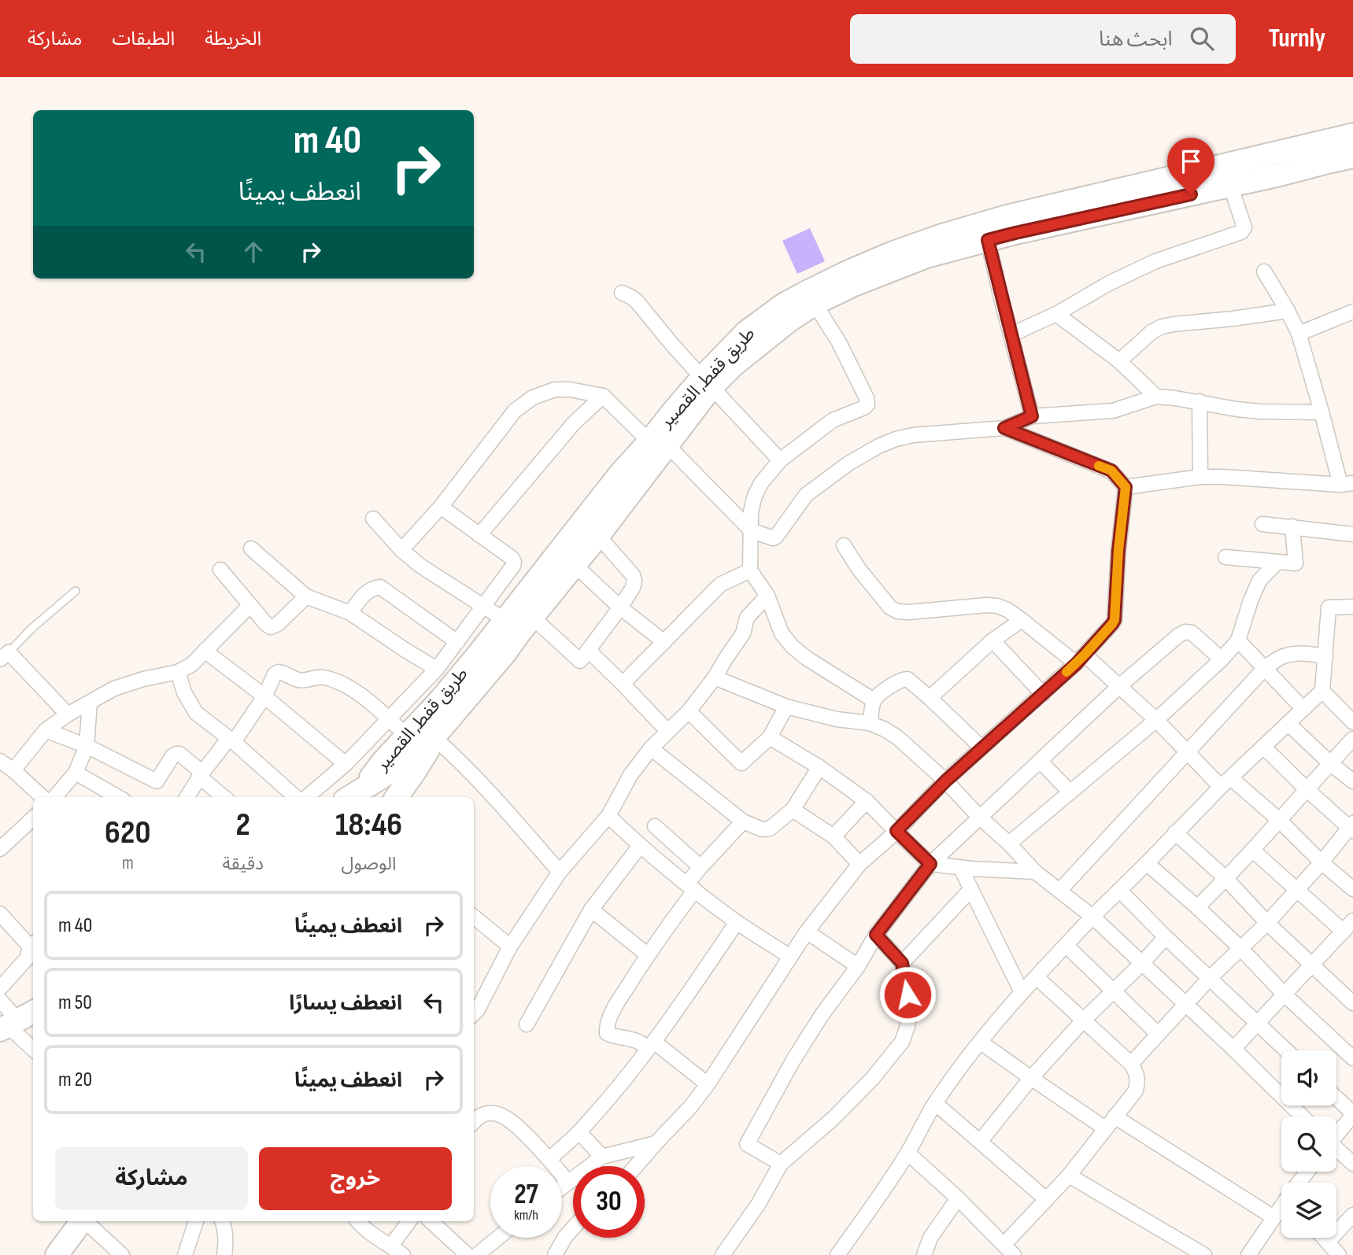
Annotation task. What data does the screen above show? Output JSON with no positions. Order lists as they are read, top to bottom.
{
  "streets": {
    "main road": ["طريق قفط, القصير"]
  },
  "page": {
    "header": "Turnly",
    "search": "ابحث هنا",
    "nav": ["الخريطة", "الطبقات", "مشاركة"],
    "turn": ["40 m", "انعطف يمينًا"],
    "eta": [
      "18:46",
      "الوصول",
      "2",
      "دقيقة",
      "620",
      "m"
    ],
    "list": [
      {
        "name": "انعطف يمينًا",
        "value": "40 m"
      },
      {
        "name": "انعطف يسارًا",
        "value": "50 m"
      },
      {
        "name": "انعطف يمينًا",
        "value": "20 m"
      }
    ],
    "buttons": ["خروج", "مشاركة"],
    "speed": "27 km/h",
    "limit": "30"
  }
}
